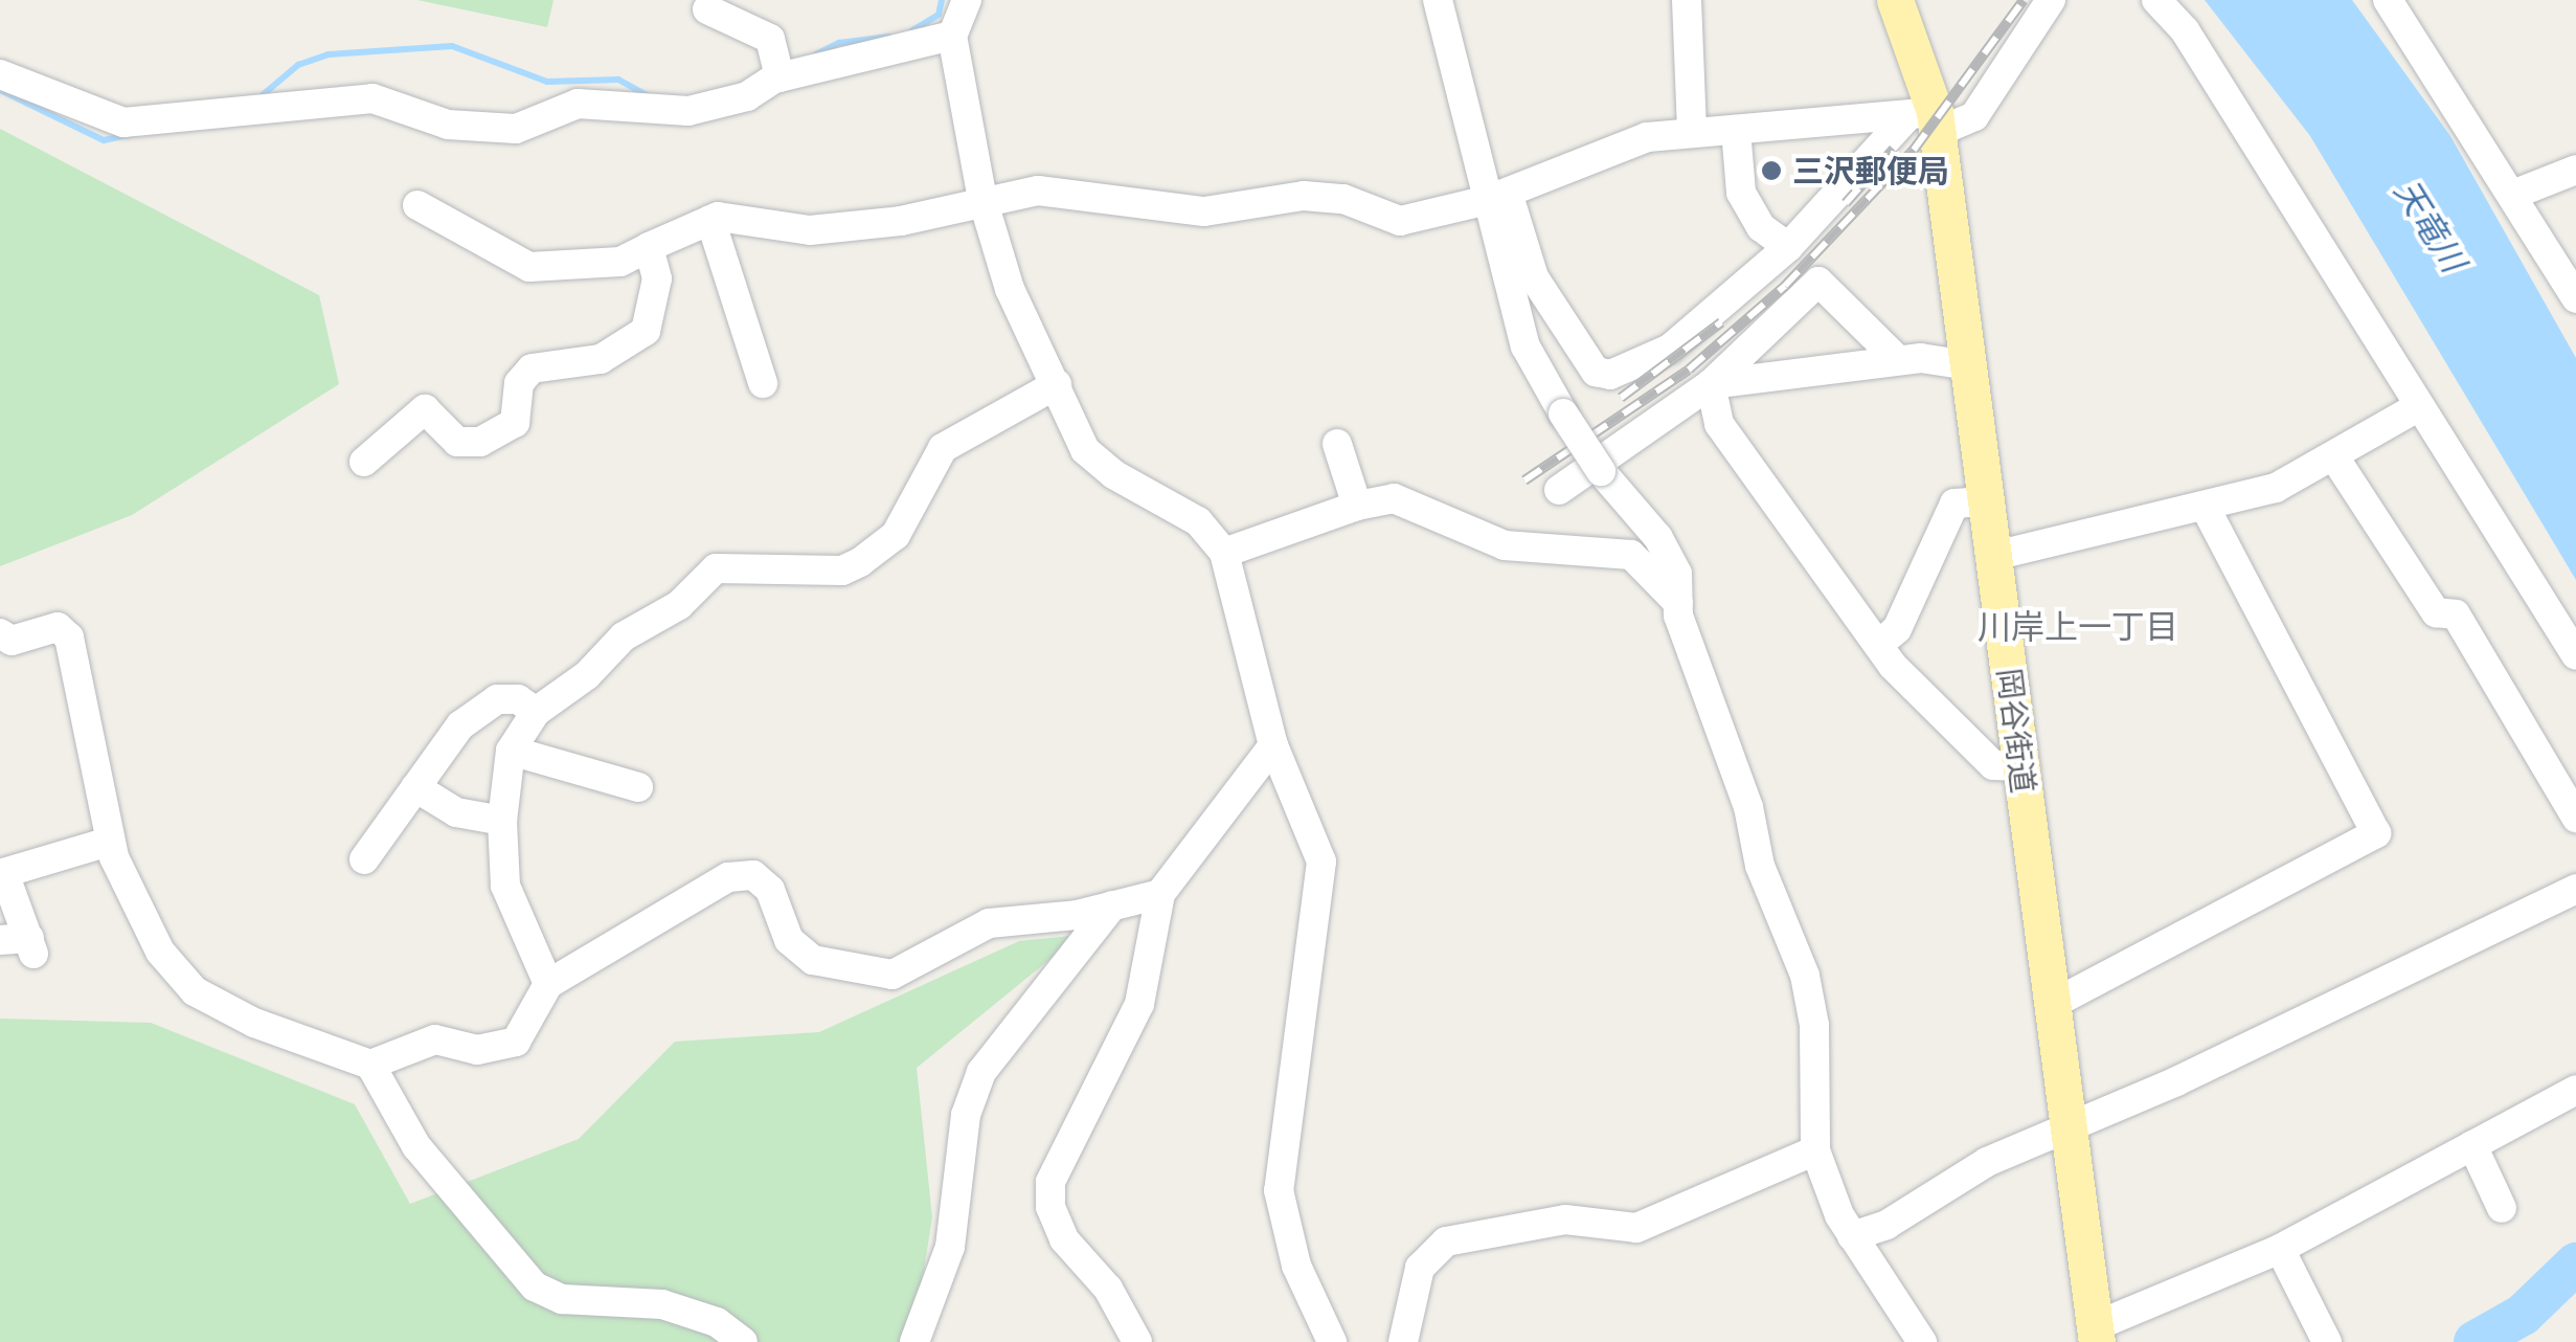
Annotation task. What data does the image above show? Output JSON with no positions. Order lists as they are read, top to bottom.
{
  "streets": {
    "main road": ["岡谷街道"]
  },
  "districts": ["川岸上一丁目"],
  "water": ["天竜川"],
  "places": ["三沢郵便局"]
}
